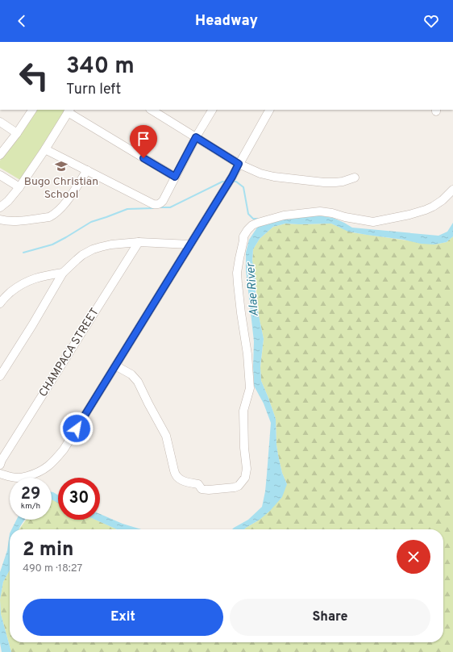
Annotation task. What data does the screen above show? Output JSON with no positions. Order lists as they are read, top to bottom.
{
  "streets": {
    "street": ["CHAMPACA STREET"]
  },
  "water": ["Alae River"],
  "places": {
    "school or university": ["Bugo Christian School"]
  },
  "page": {
    "header": "Headway",
    "turn": ["340 m", "Turn left"],
    "speed": "29 km/h",
    "limit": "30",
    "heading": ["2 min", "490 m · 18:27"],
    "buttons": ["Exit", "Share"]
  }
}
